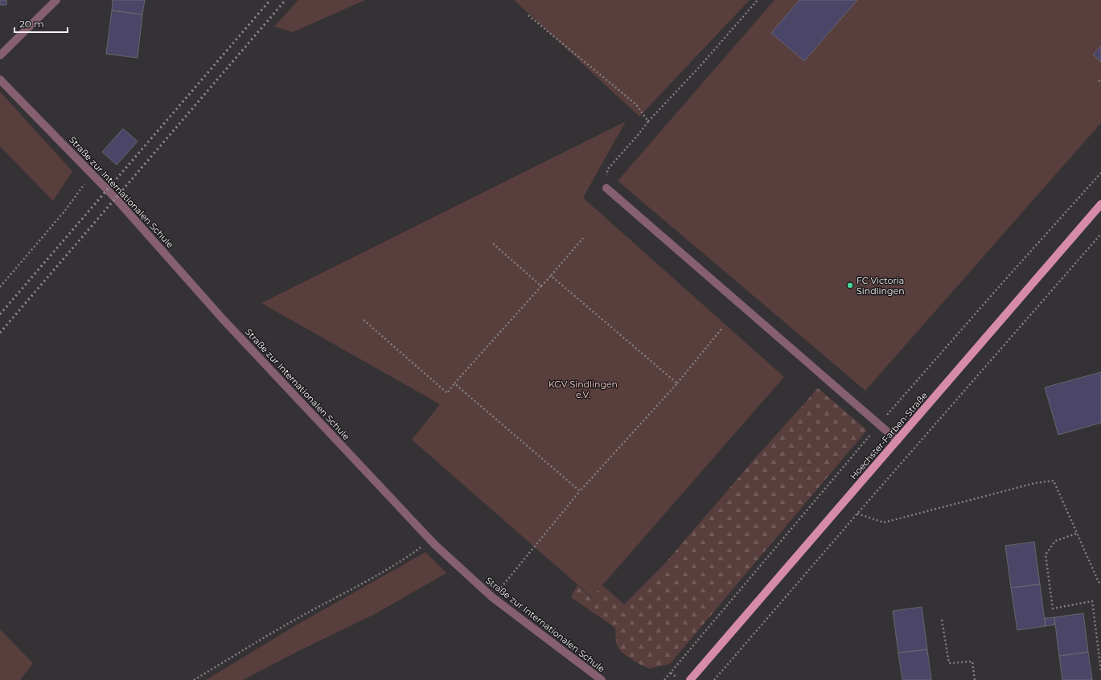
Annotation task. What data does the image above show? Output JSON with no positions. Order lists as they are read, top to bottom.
{
  "streets": {
    "main road": ["Hoechster-Farben-Straße"],
    "street": ["Straße zur Internationalen Schule"]
  },
  "parks": ["KGV Sindlingen e.V."],
  "places": ["FC Victoria Sindlingen"],
  "scale_bar": "20 m"
}
